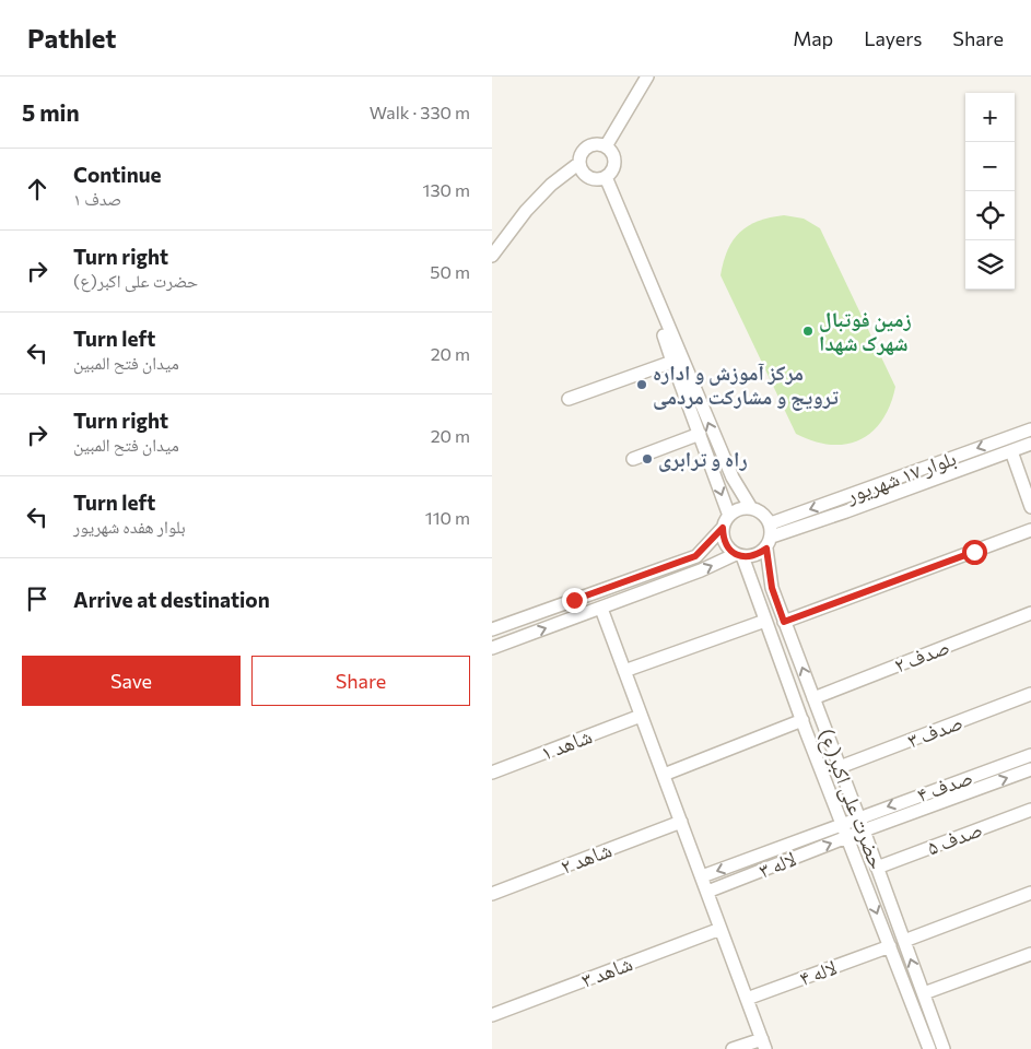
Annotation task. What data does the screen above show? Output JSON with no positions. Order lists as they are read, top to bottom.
{
  "streets": {
    "street": [
      "بلوار ۱۷ شهریور",
      "صدف ۲",
      "صدف ۳",
      "شاهد ۱",
      "صدف ۴",
      "حضرت علی اکبر(ع)",
      "صدف ۵",
      "شاهد ۲",
      "لاله ۳",
      "شاهد ۳",
      "لاله ۴"
    ]
  },
  "crossings": [
    ["بلوار ۱۷ شهریور", "حضرت علی اکبر(ع)"],
    ["صدف ۲", "حضرت علی اکبر(ع)"],
    ["صدف ۳", "حضرت علی اکبر(ع)"],
    ["صدف ۴", "حضرت علی اکبر(ع)"],
    ["صدف ۴", "لاله ۳"],
    ["حضرت علی اکبر(ع)", "صدف ۵"],
    ["حضرت علی اکبر(ع)", "لاله ۳"],
    ["حضرت علی اکبر(ع)", "لاله ۴"]
  ],
  "places": ["زمین فوتبال شهرک شهدا", "مرکز آموزش و اداره ترویج و مشارکت مردمی", "راه و ترابری"],
  "page": {
    "header": "Pathlet",
    "nav": ["Map", "Layers", "Share"],
    "heading": ["5 min", "Walk · 330 m"],
    "map_buttons": ["+", "−"],
    "list": [
      ["Continue", "صدف ۱", "130 m"],
      ["Turn right", "حضرت علی اکبر(ع)", "50 m"],
      ["Turn left", "میدان فتح المبین", "20 m"],
      ["Turn right", "میدان فتح المبین", "20 m"],
      ["Turn left", "بلوار هفده شهریور", "110 m"],
      "Arrive at destination"
    ],
    "buttons": ["Save", "Share"]
  }
}
